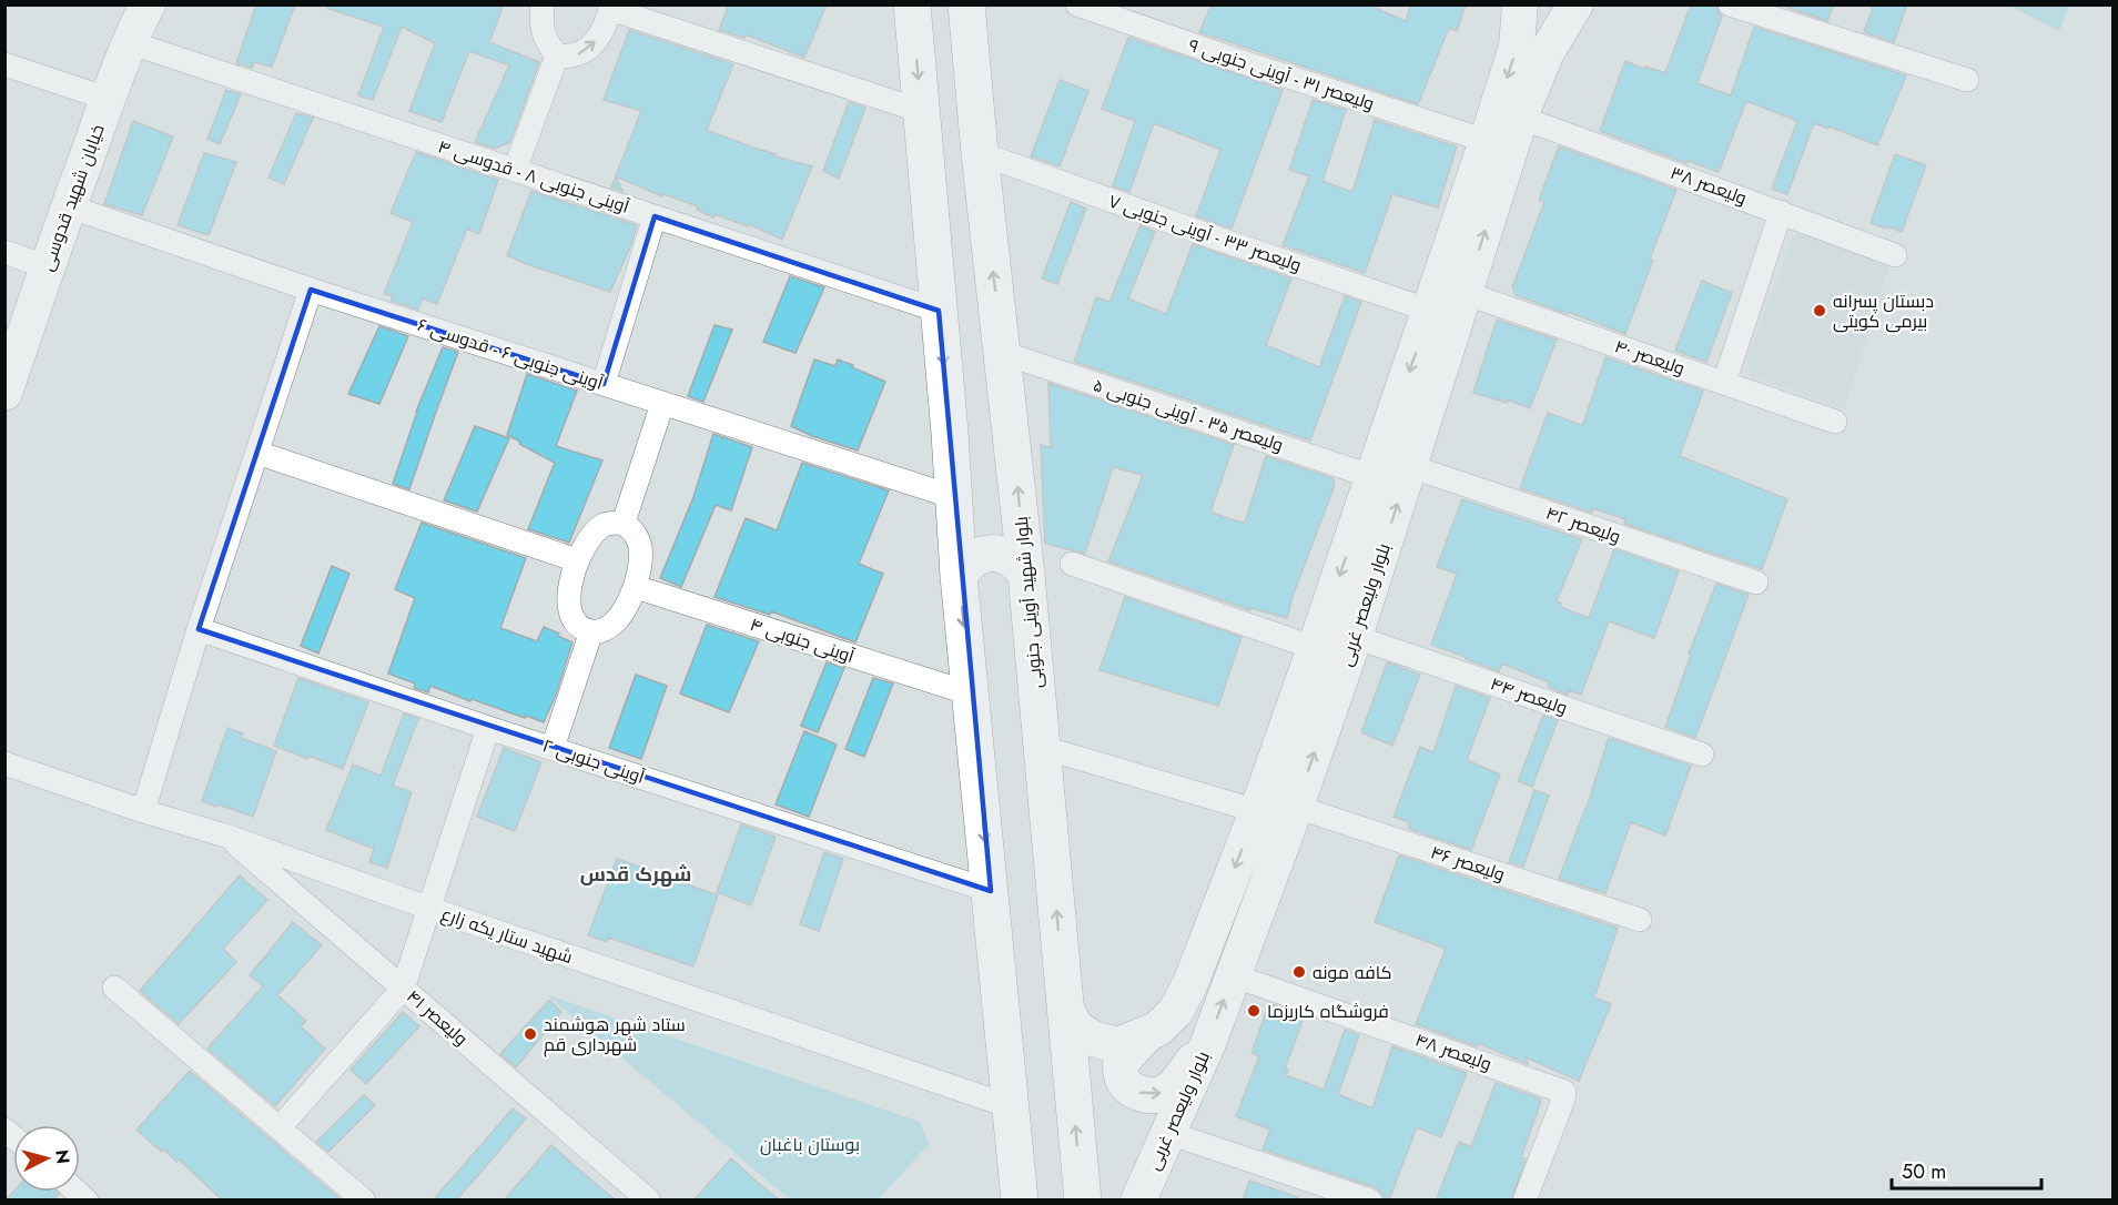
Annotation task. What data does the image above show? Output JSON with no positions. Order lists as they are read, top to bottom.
{
  "streets": {
    "main road": ["خیابان شهید قدوسی", "بلوار شهید آوینی جنوبی", "بلوار ولیعصر غربی"],
    "street": [
      "ولیعصر ۳۱ - آوینی جنوبی ۹",
      "آوینی جنوبی ۸ - قدوسی ۴",
      "ولیعصر ۳۸",
      "ولیعصر ۳۳ - آوینی جنوبی ۷",
      "آوینی جنوبی ۶ - قدوسی ۶",
      "ولیعصر ۴۰",
      "ولیعصر ۳۵ - آوینی جنوبی ۵",
      "ولیعصر ۴۲",
      "آوینی جنوبی ۴",
      "ولیعصر ۴۴",
      "آوینی جنوبی ۲",
      "ولیعصر ۴۶",
      "شهید ستار یکه زارع",
      "ولیعصر ۴۱",
      "ولیعصر ۴۸"
    ]
  },
  "crossings": [
    ["ولیعصر ۳۱ - آوینی جنوبی ۹", "بلوار ولیعصر غربی"],
    ["آوینی جنوبی ۸ - قدوسی ۴", "خیابان شهید قدوسی"],
    ["ولیعصر ۳۸", "بلوار ولیعصر غربی"],
    ["خیابان شهید قدوسی", "آوینی جنوبی ۶ - قدوسی ۶"],
    ["ولیعصر ۳۳ - آوینی جنوبی ۷", "بلوار شهید آوینی جنوبی"],
    ["ولیعصر ۳۳ - آوینی جنوبی ۷", "بلوار ولیعصر غربی"],
    ["ولیعصر ۴۰", "بلوار ولیعصر غربی"],
    ["ولیعصر ۳۵ - آوینی جنوبی ۵", "بلوار شهید آوینی جنوبی"],
    ["ولیعصر ۳۵ - آوینی جنوبی ۵", "بلوار ولیعصر غربی"],
    ["ولیعصر ۴۲", "بلوار ولیعصر غربی"],
    ["بلوار شهید آوینی جنوبی", "بلوار ولیعصر غربی"],
    ["بلوار ولیعصر غربی", "ولیعصر ۴۴"],
    ["بلوار ولیعصر غربی", "ولیعصر ۴۶"],
    ["بلوار ولیعصر غربی", "ولیعصر ۴۸"],
    ["شهید ستار یکه زارع", "ولیعصر ۴۱"]
  ],
  "districts": ["شهرک قدس"],
  "parks": ["بوستان باغبان"],
  "places": [
    "دبستان پسرانه بیرمی کویتی",
    "کافه مونه",
    "فروشگاه کاریزما",
    "ستاد شهر هوشمند شهرداری قم"
  ],
  "scale_bar": "50 m",
  "north": "right"
}
